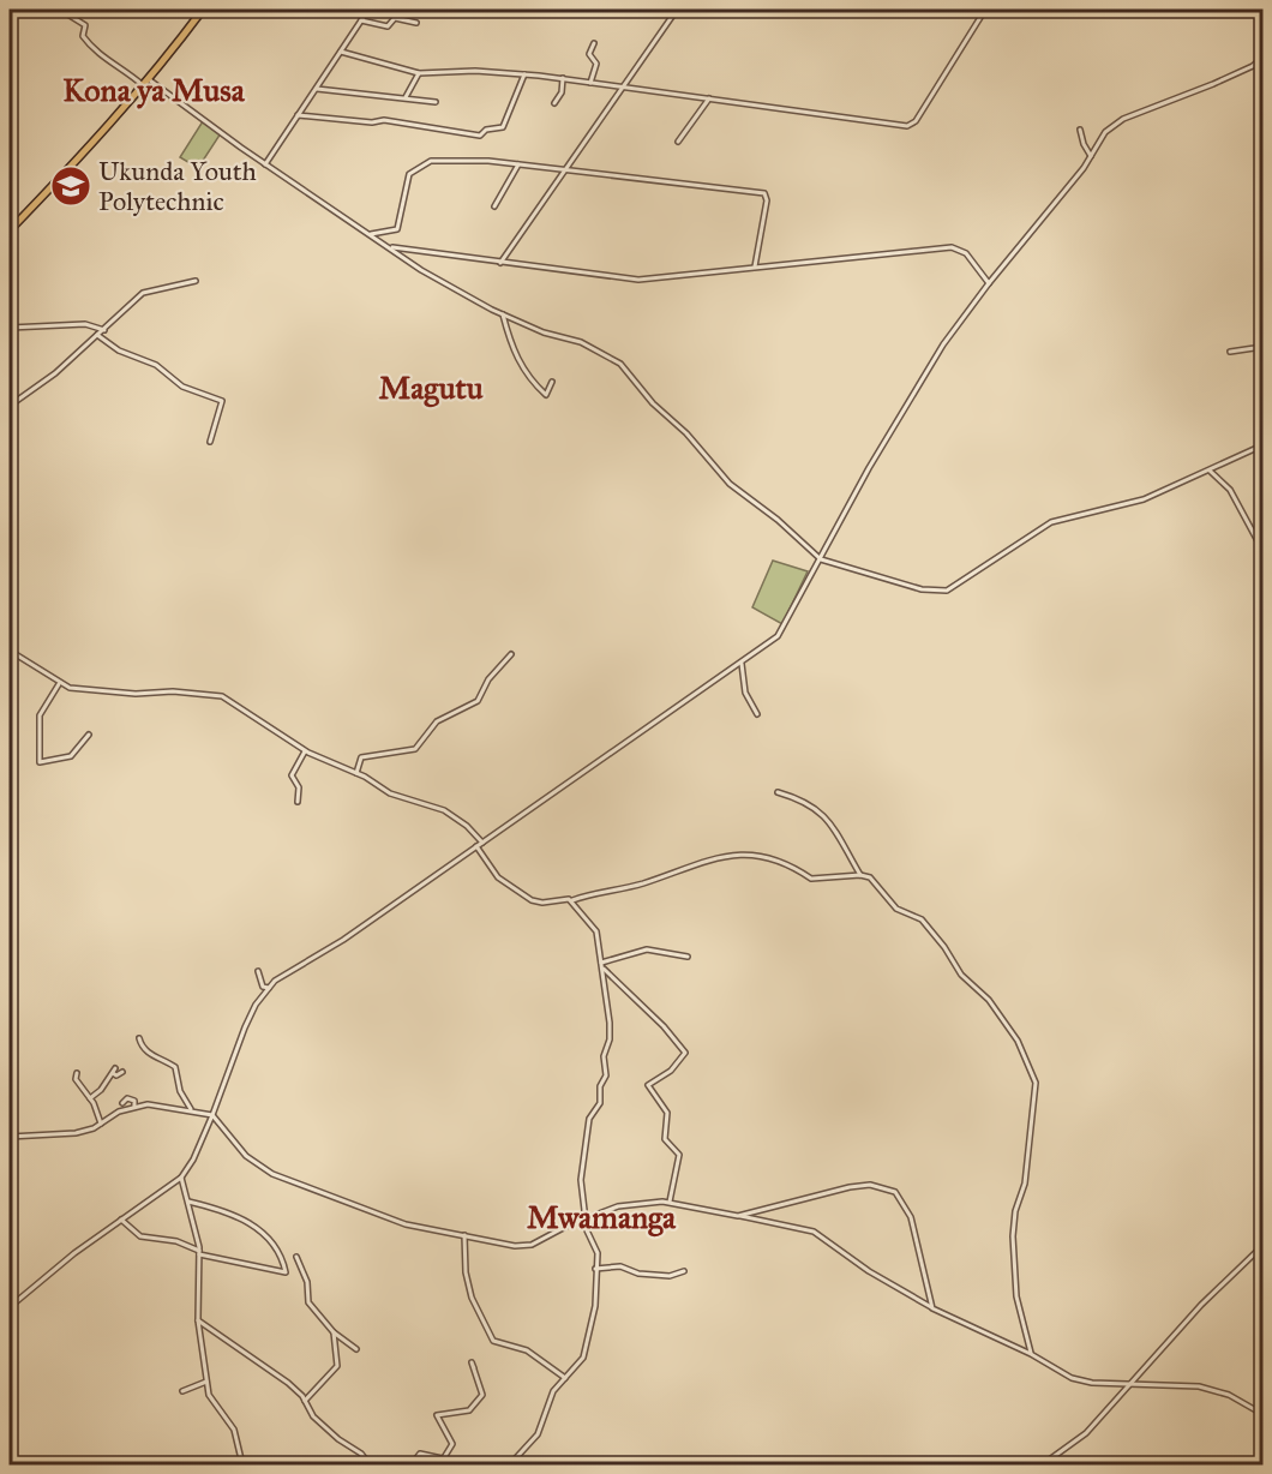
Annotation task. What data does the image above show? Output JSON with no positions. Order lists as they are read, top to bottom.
{
  "districts": ["Kona ya Musa", "Magutu", "Mwamanga"],
  "places": {
    "school or university": ["Ukunda Youth Polytechnic"]
  }
}
